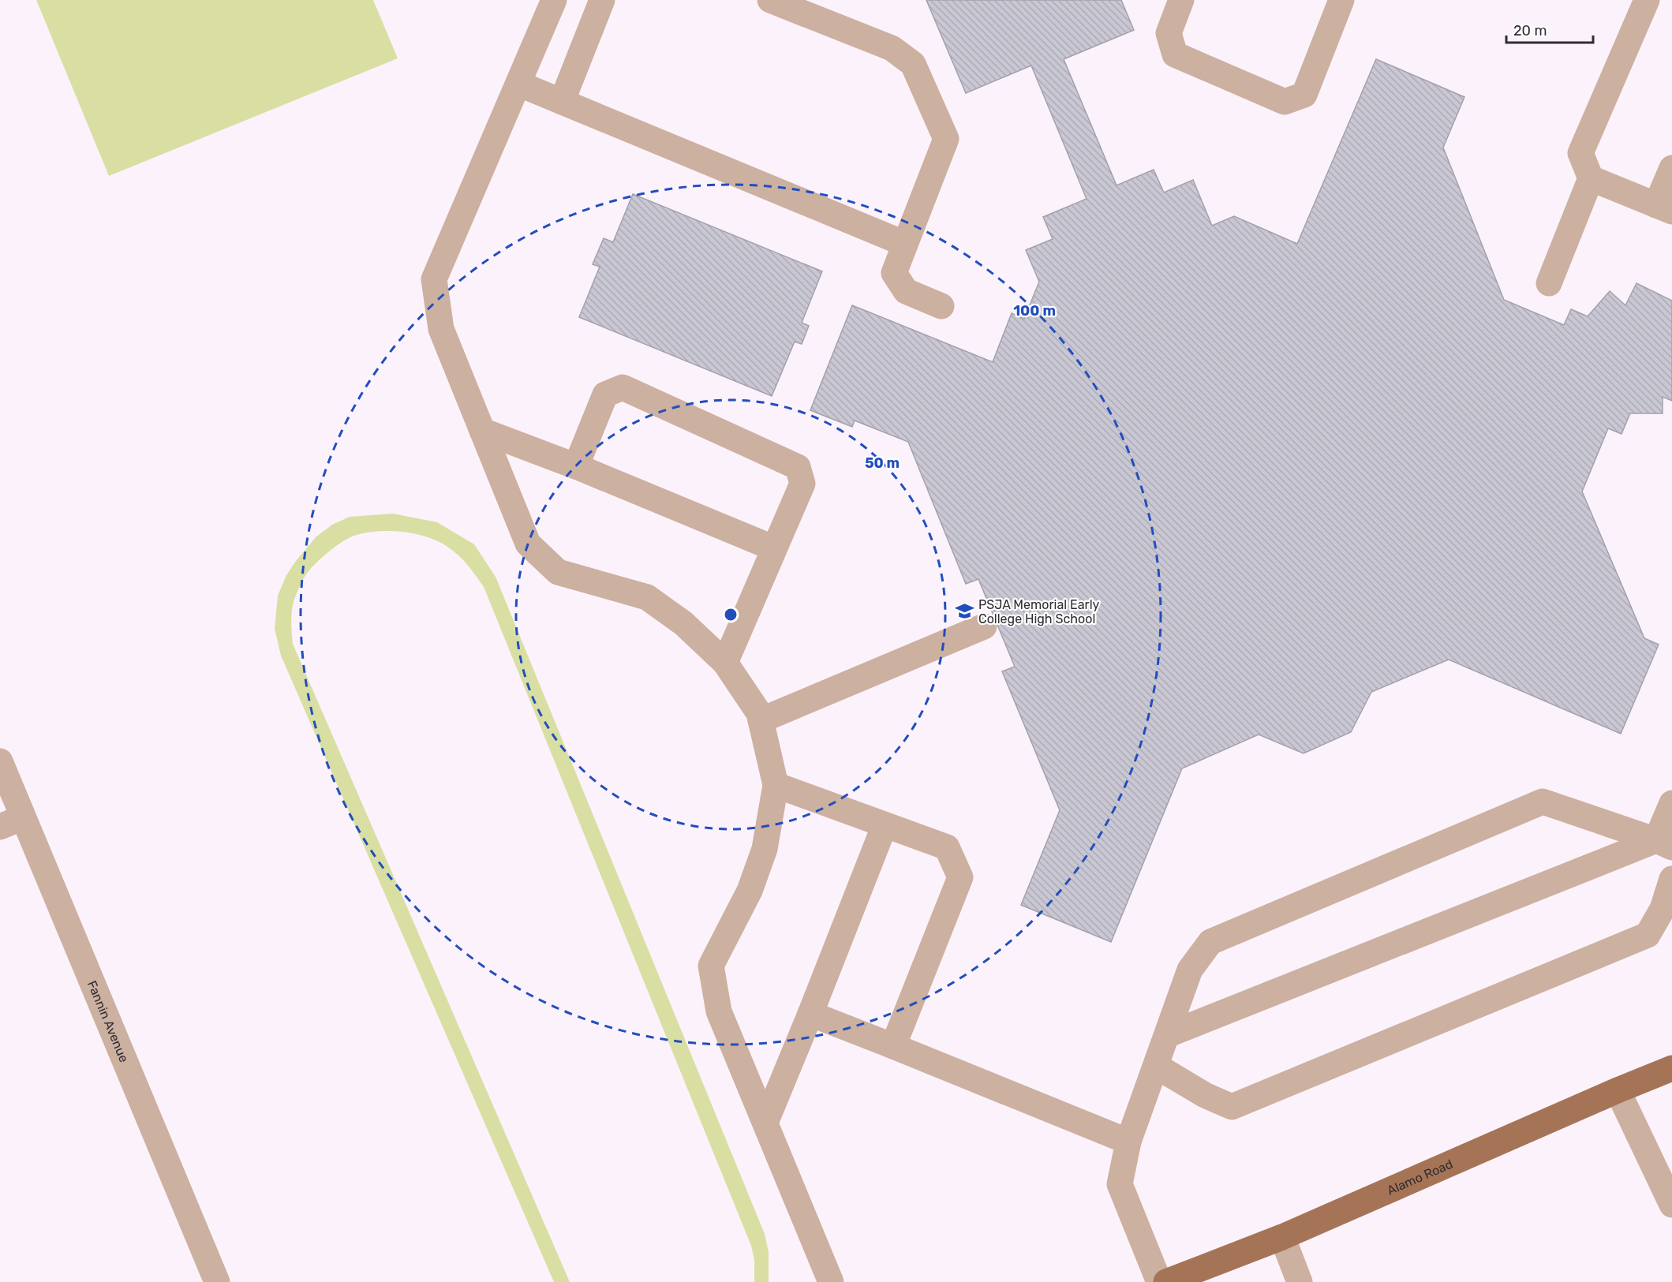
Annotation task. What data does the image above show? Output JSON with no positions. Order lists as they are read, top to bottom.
{
  "streets": {
    "main road": ["Alamo Road"],
    "street": ["Fannin Avenue"]
  },
  "places": {
    "school or university": ["PSJA Memorial Early College High School"]
  },
  "scale_bar": "20 m",
  "rings": ["100 m", "50 m"]
}
